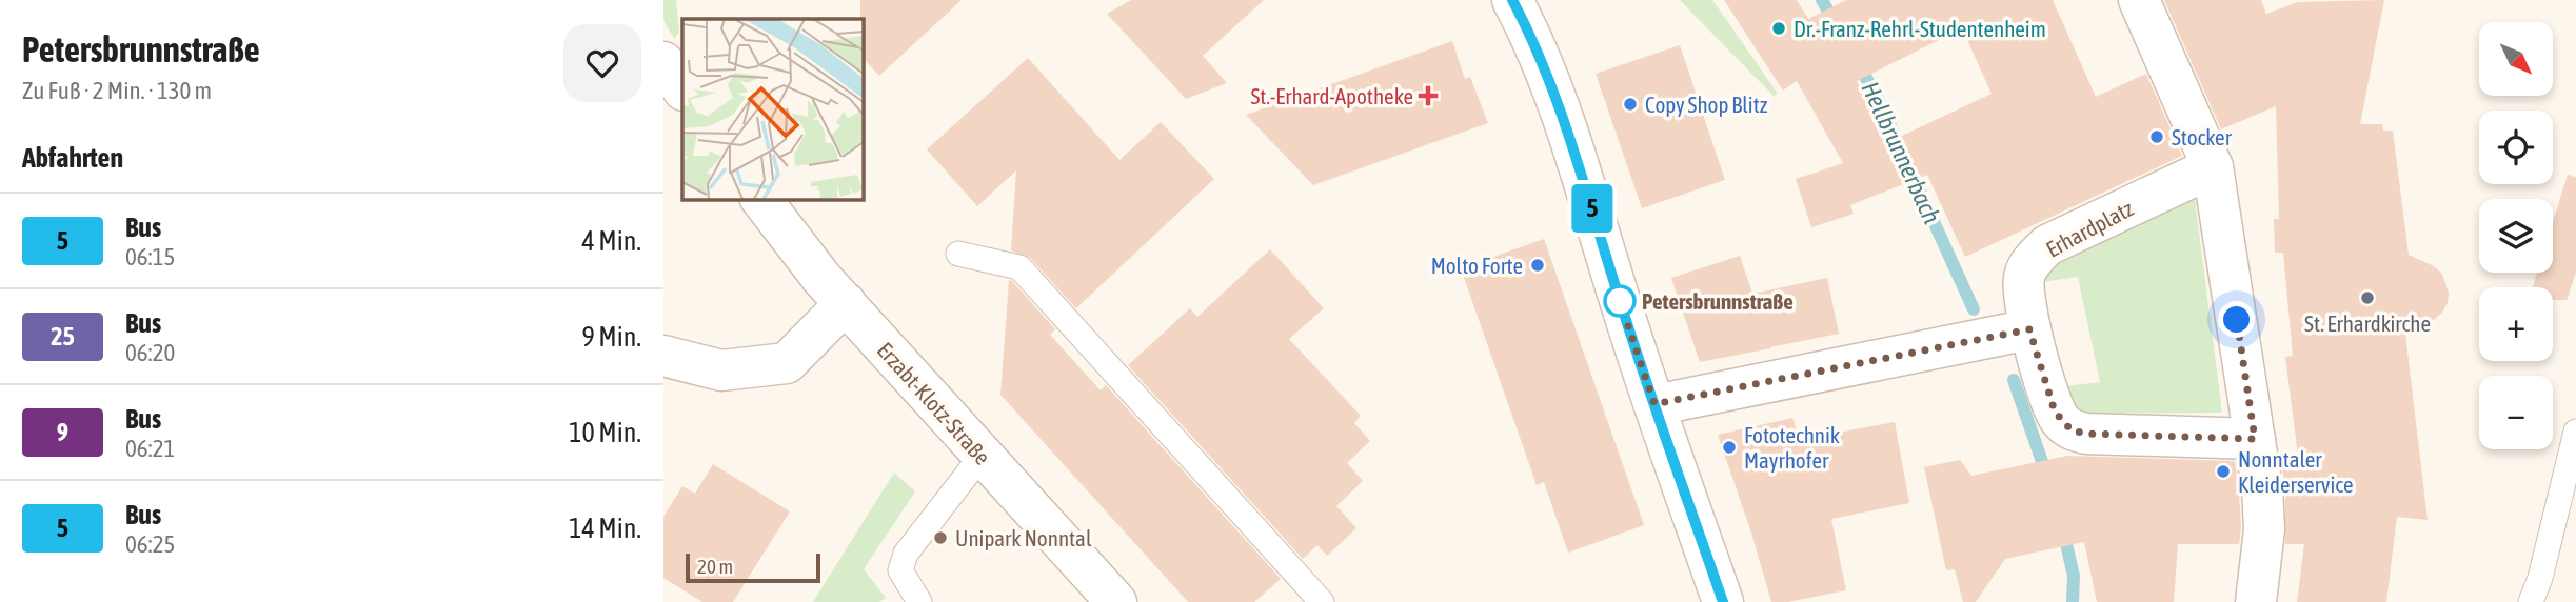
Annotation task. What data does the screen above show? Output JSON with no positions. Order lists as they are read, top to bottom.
{
  "streets": {
    "street": ["Erhardplatz", "Erzabt-Klotz-Straße"]
  },
  "water": ["Hellbrunnerbach"],
  "places": {
    "other": [
      "Dr.-Franz-Rehrl-Studentenheim",
      "Copy Shop Blitz",
      "Stocker",
      "Molto Forte",
      "St. Erhardkirche",
      "Petersbrunnstraße",
      "Fototechnik Mayrhofer",
      "Nonntaler Kleiderservice",
      "Unipark Nonntal"
    ],
    "health": ["St.-Erhard-Apotheke"]
  },
  "lines": ["bus line 5"],
  "scale_bar": "20 m",
  "north": "bottom right",
  "page": {
    "heading": [
      ["Petersbrunnstraße", "Zu Fuß · 2 Min. · 130 m"],
      "Abfahrten"
    ],
    "on_map": "5",
    "map_buttons": ["+", "−"],
    "list": [
      {
        "mark": "5",
        "name": "Bus",
        "note": "06:15",
        "value": "4 Min."
      },
      {
        "mark": "25",
        "name": "Bus",
        "note": "06:20",
        "value": "9 Min."
      },
      {
        "mark": "9",
        "name": "Bus",
        "note": "06:21",
        "value": "10 Min."
      },
      {
        "mark": "5",
        "name": "Bus",
        "note": "06:25",
        "value": "14 Min."
      }
    ],
    "scale": "20 m"
  }
}
